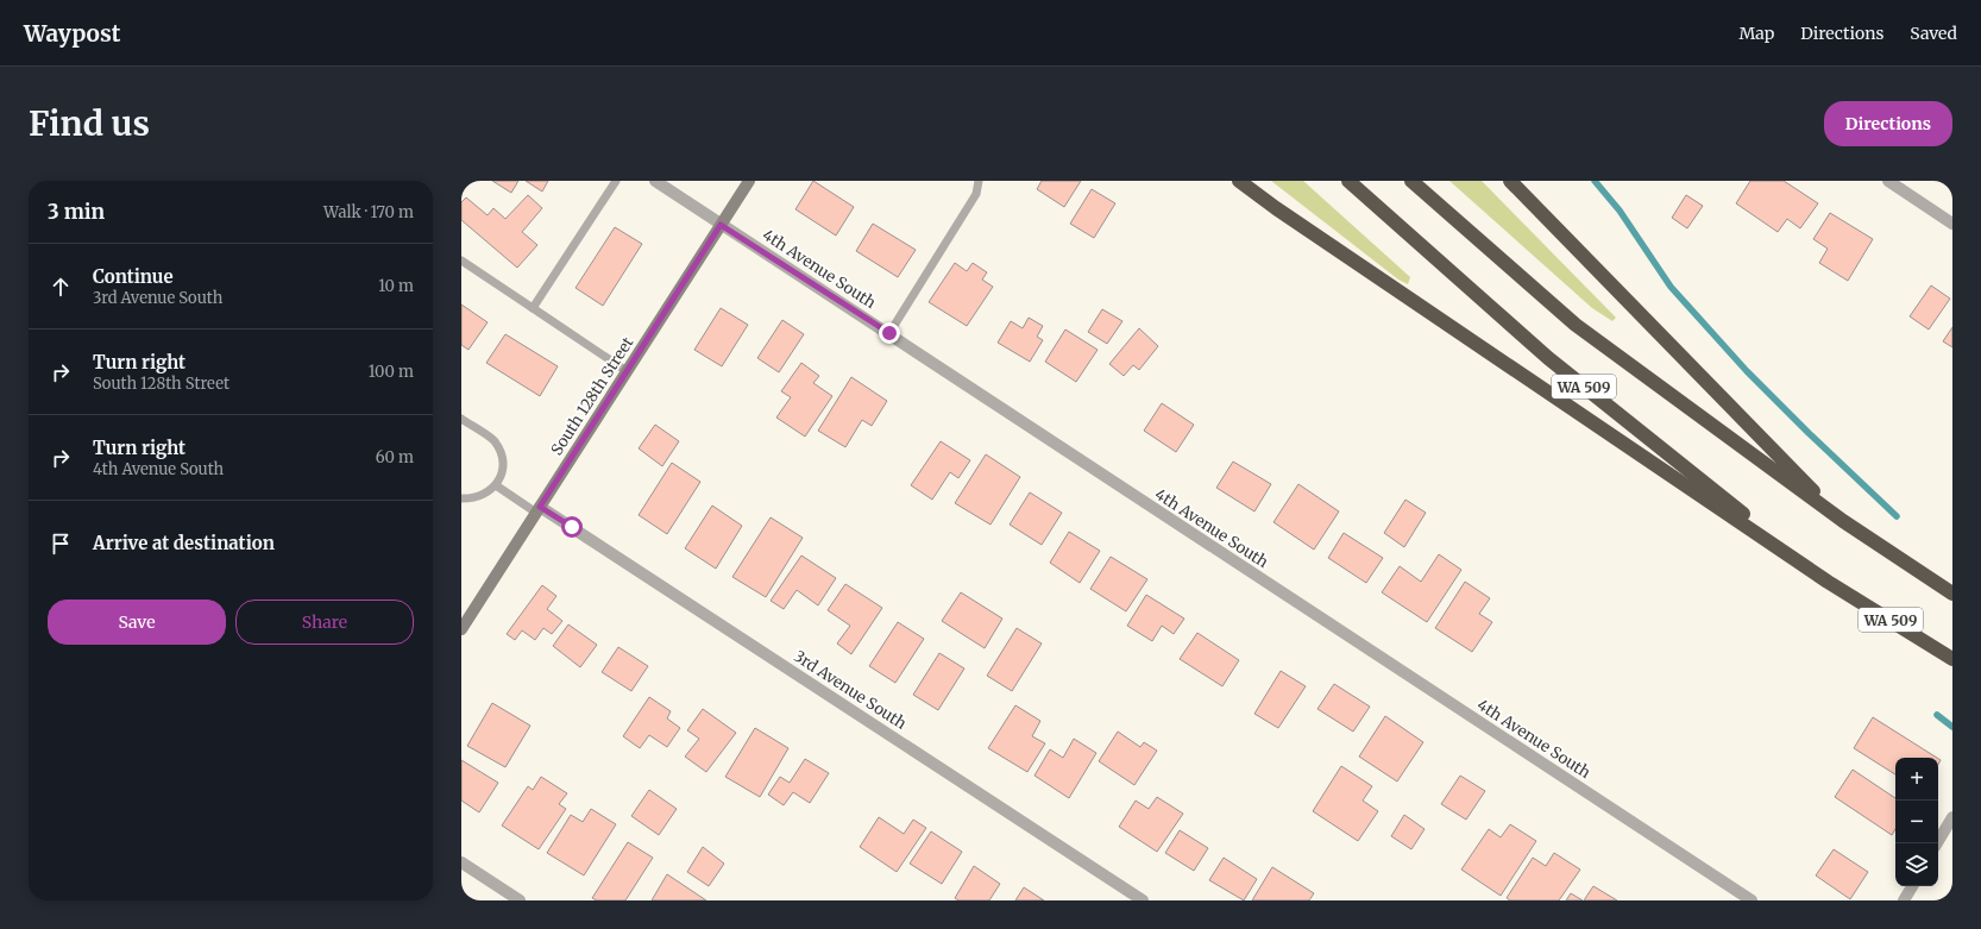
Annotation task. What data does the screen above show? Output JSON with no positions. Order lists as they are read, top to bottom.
{
  "streets": {
    "highway": ["WA 509"],
    "main road": ["South 128th Street"],
    "street": ["4th Avenue South", "3rd Avenue South"]
  },
  "crossings": [
    ["4th Avenue South", "South 128th Street"],
    ["South 128th Street", "3rd Avenue South"]
  ],
  "page": {
    "header": "Waypost",
    "nav": ["Map", "Directions", "Saved"],
    "buttons": [
      "Directions",
      ["Save", "Share"]
    ],
    "title": "Find us",
    "heading": ["3 min", "Walk · 170 m"],
    "list": [
      ["Continue", "3rd Avenue South", "10 m"],
      ["Turn right", "South 128th Street", "100 m"],
      ["Turn right", "4th Avenue South", "60 m"],
      "Arrive at destination"
    ],
    "map_buttons": ["+", "−"]
  }
}
